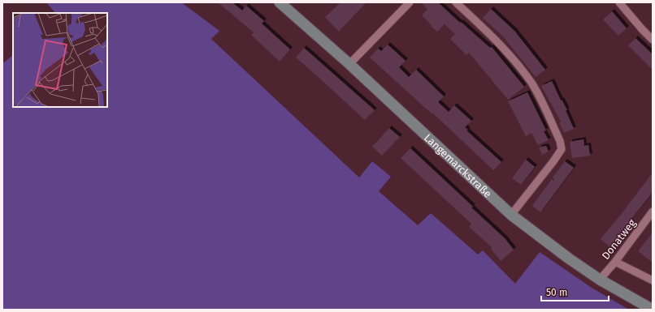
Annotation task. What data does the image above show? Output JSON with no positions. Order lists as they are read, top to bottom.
{
  "streets": {
    "street": ["Langemarckstraße", "Donatweg"]
  },
  "crossings": [
    ["Langemarckstraße", "Donatweg"]
  ],
  "scale_bar": "50 m"
}
